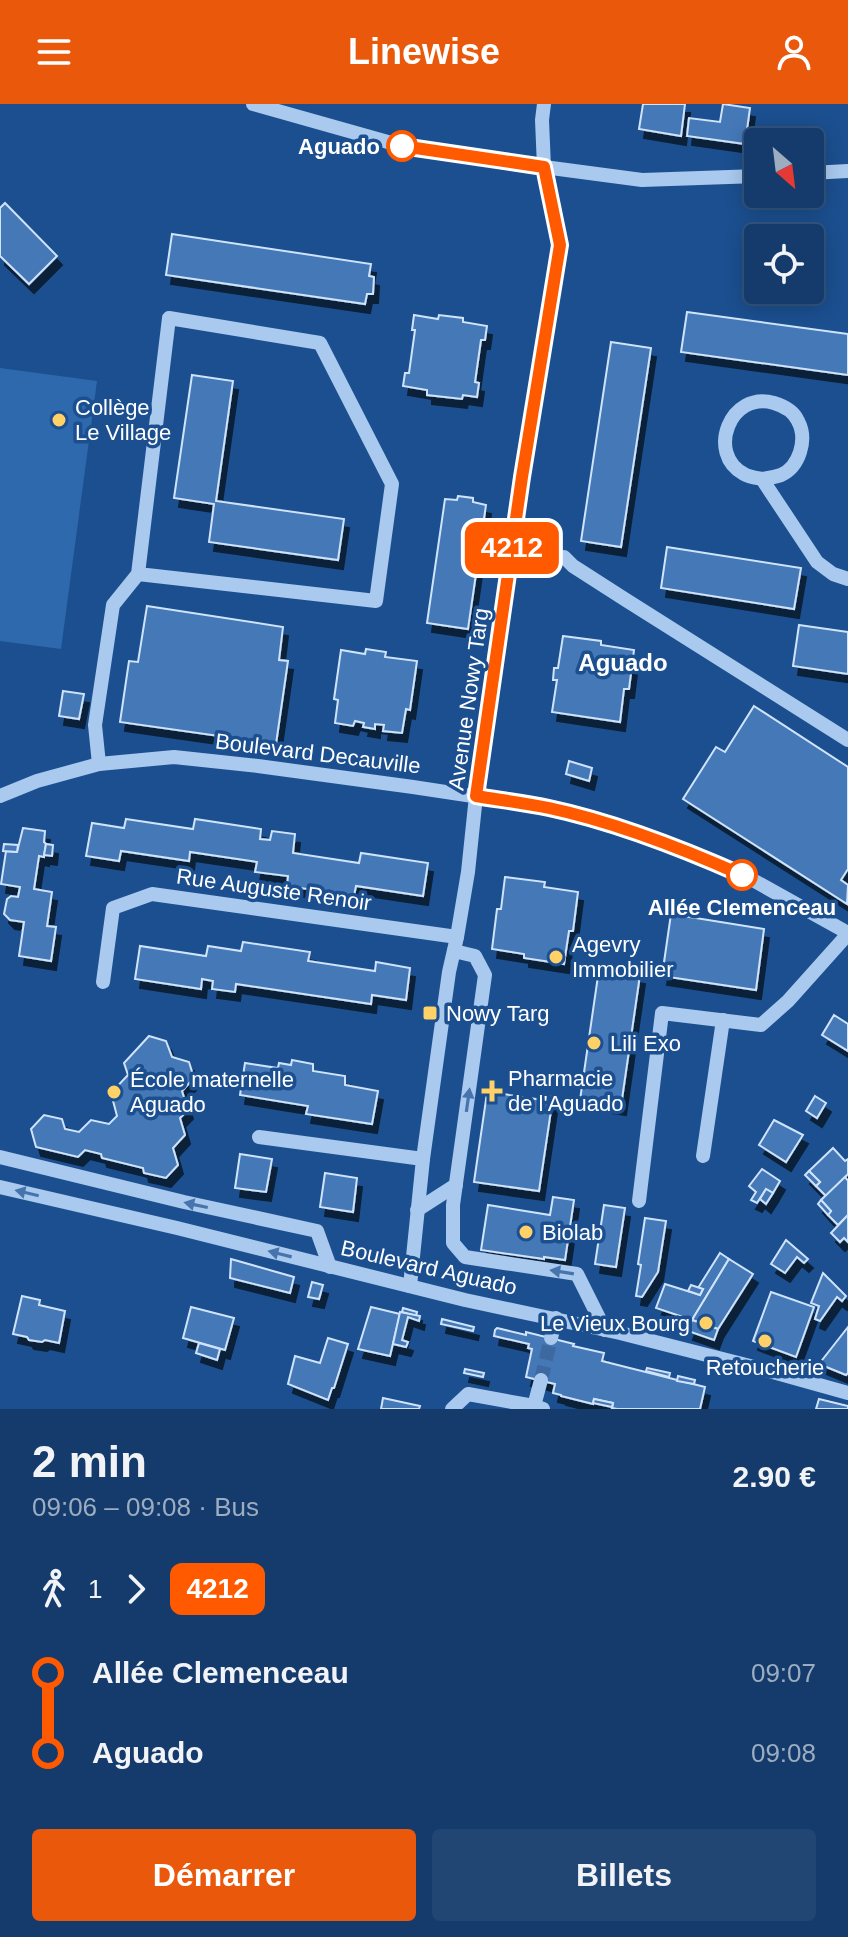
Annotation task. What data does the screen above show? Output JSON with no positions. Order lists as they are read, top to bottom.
{
  "streets": {
    "street": [
      "Avenue Nowy Targ",
      "Boulevard Decauville",
      "Rue Auguste Renoir",
      "Boulevard Aguado"
    ]
  },
  "crossings": [
    ["Avenue Nowy Targ", "Boulevard Decauville"],
    ["Avenue Nowy Targ", "Rue Auguste Renoir"],
    ["Avenue Nowy Targ", "Boulevard Aguado"]
  ],
  "districts": ["Aguado"],
  "places": {
    "other": [
      "Aguado",
      "Collège Le Village",
      "Allée Clemenceau",
      "Agevry Immobilier",
      "Lili Exo",
      "École maternelle Aguado",
      "Biolab",
      "Le Vieux Bourg",
      "Retoucherie"
    ],
    "transit": ["Nowy Targ"],
    "health": ["Pharmacie de l'Aguado"]
  },
  "lines": ["bus line 4212"],
  "north": "bottom right",
  "page": {
    "header": "Linewise",
    "on_map": "4212",
    "heading": ["2 min", "09:06 – 09:08 · Bus", "2.90 €"],
    "legs": ["1", "4212"],
    "list": [
      {
        "name": "Allée Clemenceau",
        "value": "09:07"
      },
      {
        "name": "Aguado",
        "value": "09:08"
      }
    ],
    "buttons": ["Démarrer", "Billets"]
  }
}
